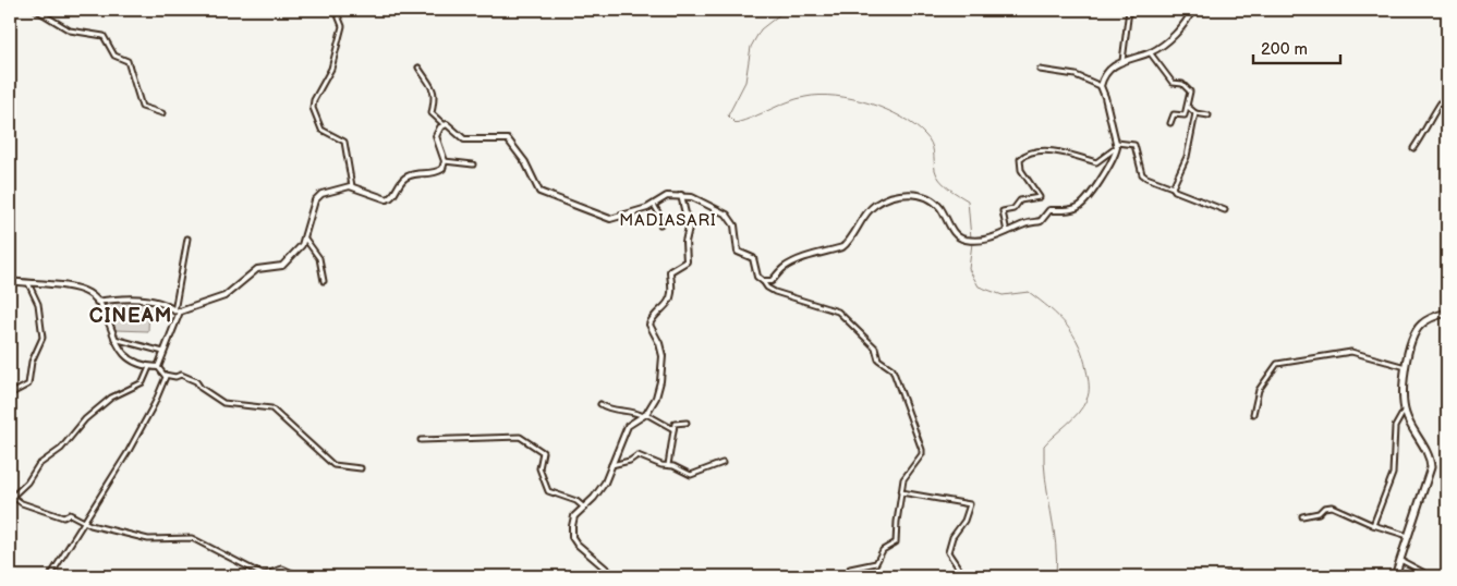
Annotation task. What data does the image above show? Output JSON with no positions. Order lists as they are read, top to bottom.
{
  "districts": ["MADIASARI", "CINEAM"],
  "scale_bar": "200 m"
}
